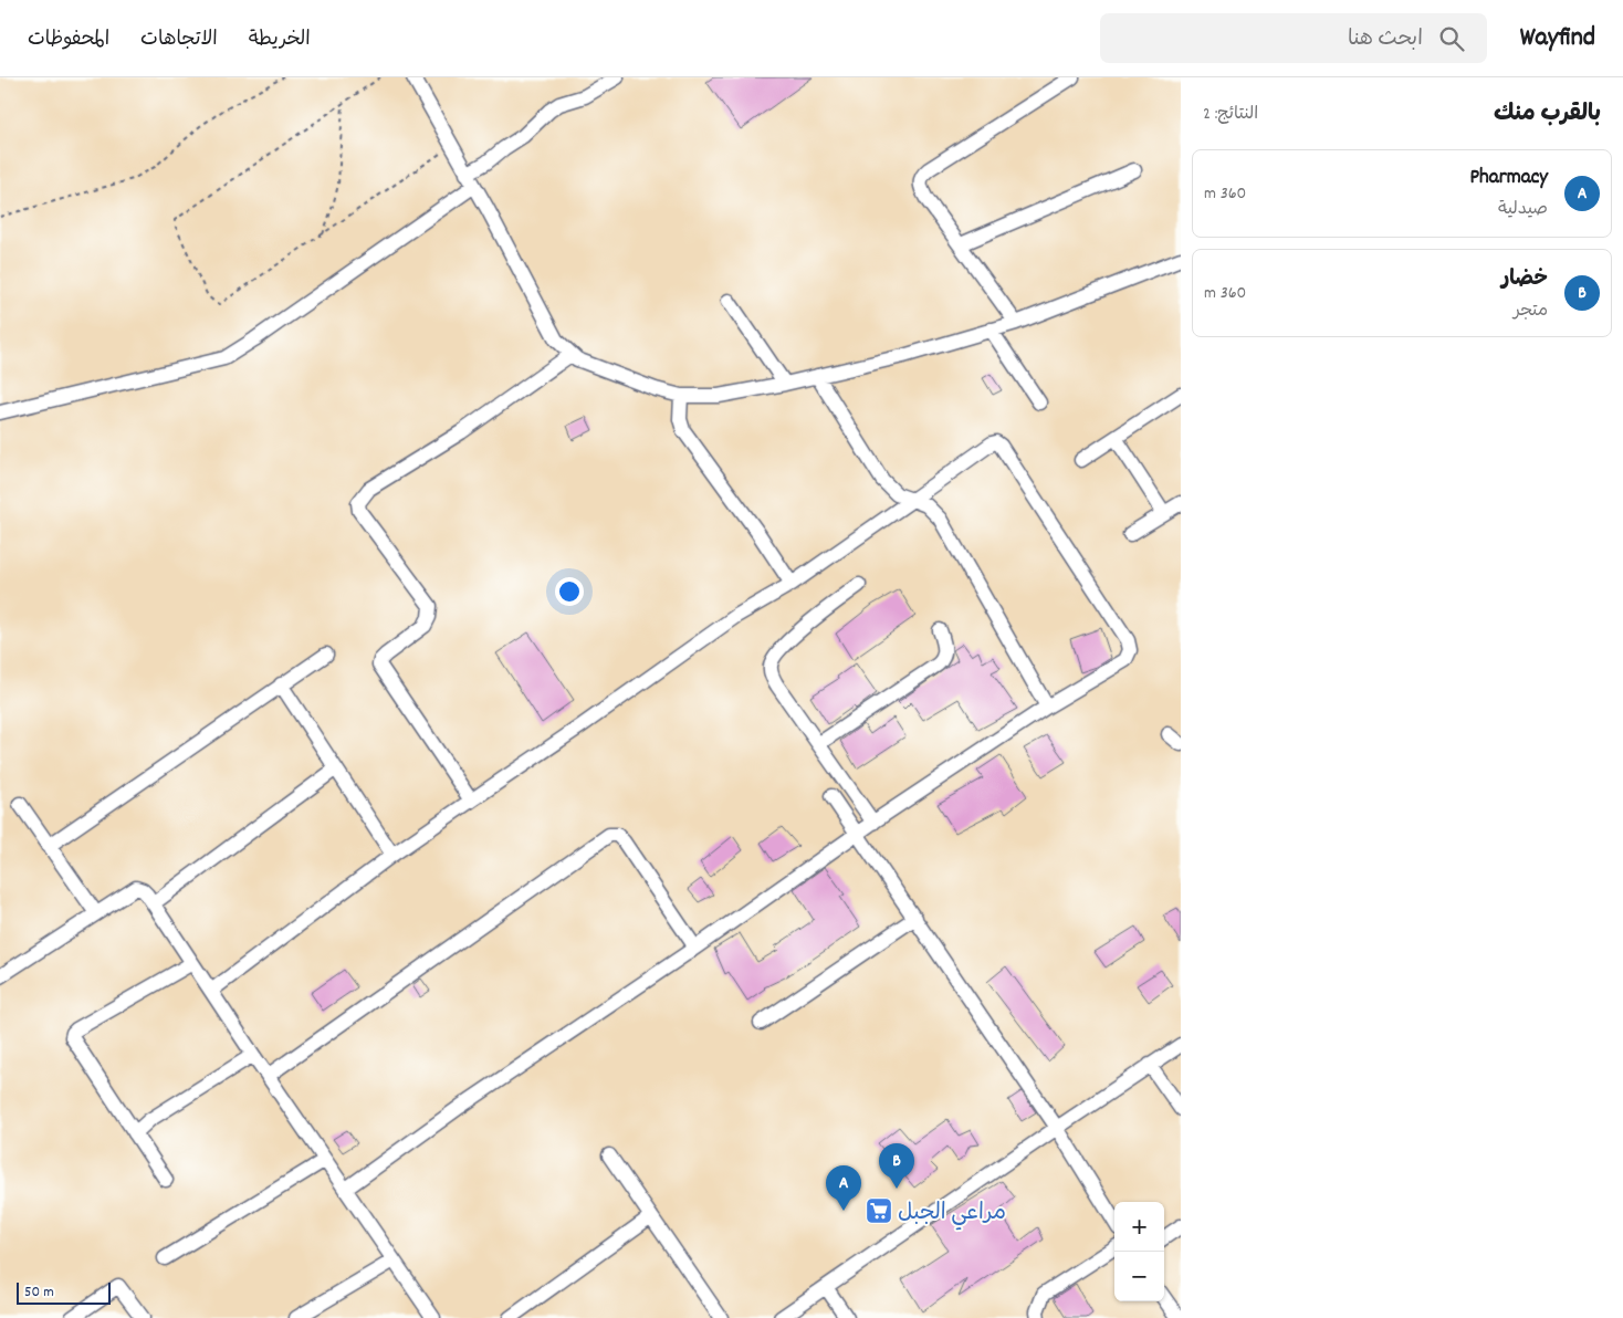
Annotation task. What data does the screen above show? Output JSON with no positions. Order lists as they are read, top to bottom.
{
  "places": {
    "supermarket": ["مراعي الجبل"]
  },
  "scale_bar": "50 m",
  "page": {
    "header": "Wayfind",
    "search": "ابحث هنا",
    "nav": ["الخريطة", "الاتجاهات", "المحفوظات"],
    "heading": ["بالقرب منك", "النتائج: 2"],
    "list": [
      {
        "mark": "A",
        "name": "Pharmacy",
        "note": "صيدلية",
        "value": "360 m"
      },
      {
        "mark": "B",
        "name": "خضار",
        "note": "متجر",
        "value": "360 m"
      }
    ],
    "pins": ["B", "A"],
    "map_buttons": ["+", "−"],
    "scale": "50 m"
  }
}
